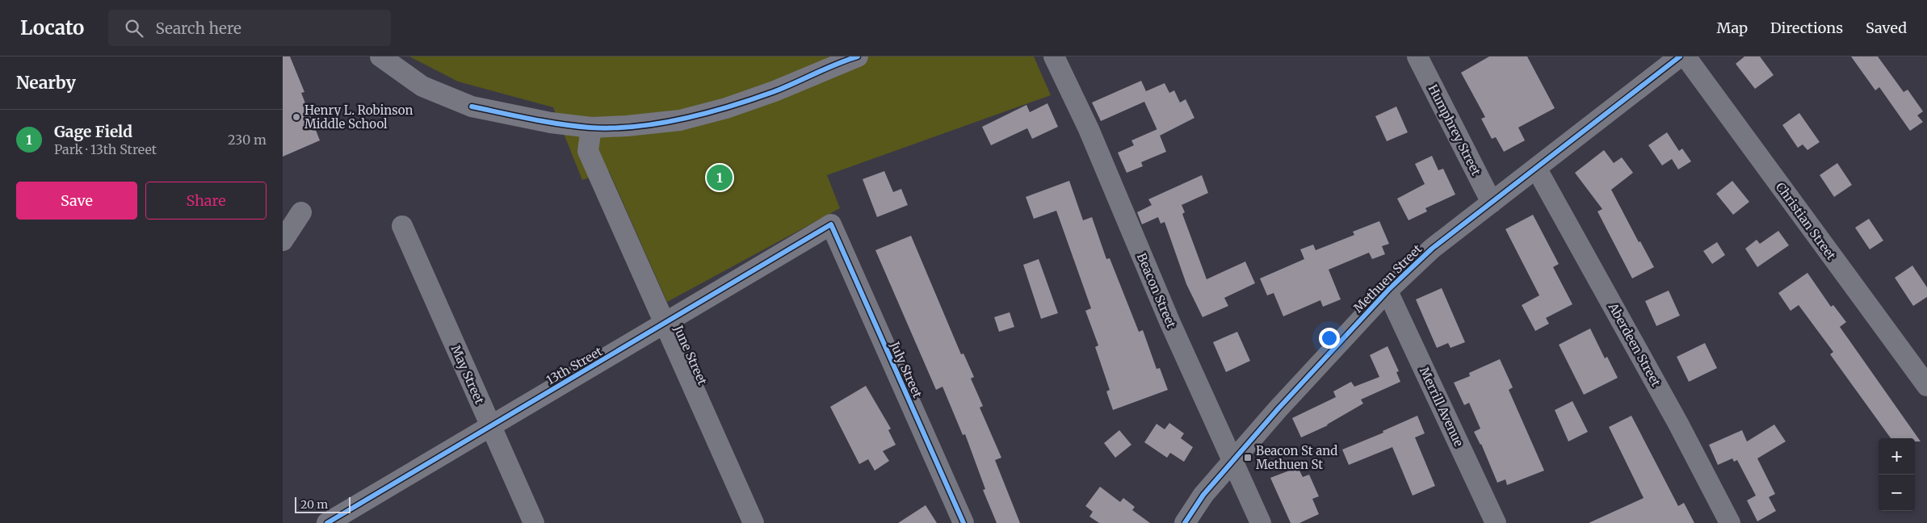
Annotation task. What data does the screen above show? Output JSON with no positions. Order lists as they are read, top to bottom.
{
  "streets": {
    "street": [
      "Humphrey Street",
      "Christian Street",
      "Methuen Street",
      "Beacon Street",
      "Aberdeen Street",
      "June Street",
      "13th Street",
      "July Street",
      "May Street",
      "Merrill Avenue"
    ]
  },
  "crossings": [
    ["Humphrey Street", "Methuen Street"],
    ["Methuen Street", "Beacon Street"],
    ["Methuen Street", "Aberdeen Street"],
    ["Methuen Street", "Merrill Avenue"],
    ["June Street", "13th Street"],
    ["13th Street", "July Street"],
    ["13th Street", "May Street"]
  ],
  "places": {
    "other": ["Henry L. Robinson Middle School"],
    "transit": ["Beacon St and Methuen St"]
  },
  "scale_bar": "20 m",
  "page": {
    "header": "Locato",
    "search": "Search here",
    "nav": ["Map", "Directions", "Saved"],
    "heading": "Nearby",
    "list": [
      {
        "mark": "1",
        "name": "Gage Field",
        "note": "Park · 13th Street",
        "value": "230 m"
      }
    ],
    "pins": "1",
    "buttons": ["Save", "Share"],
    "map_buttons": ["+", "−"],
    "scale": "20 m"
  }
}
